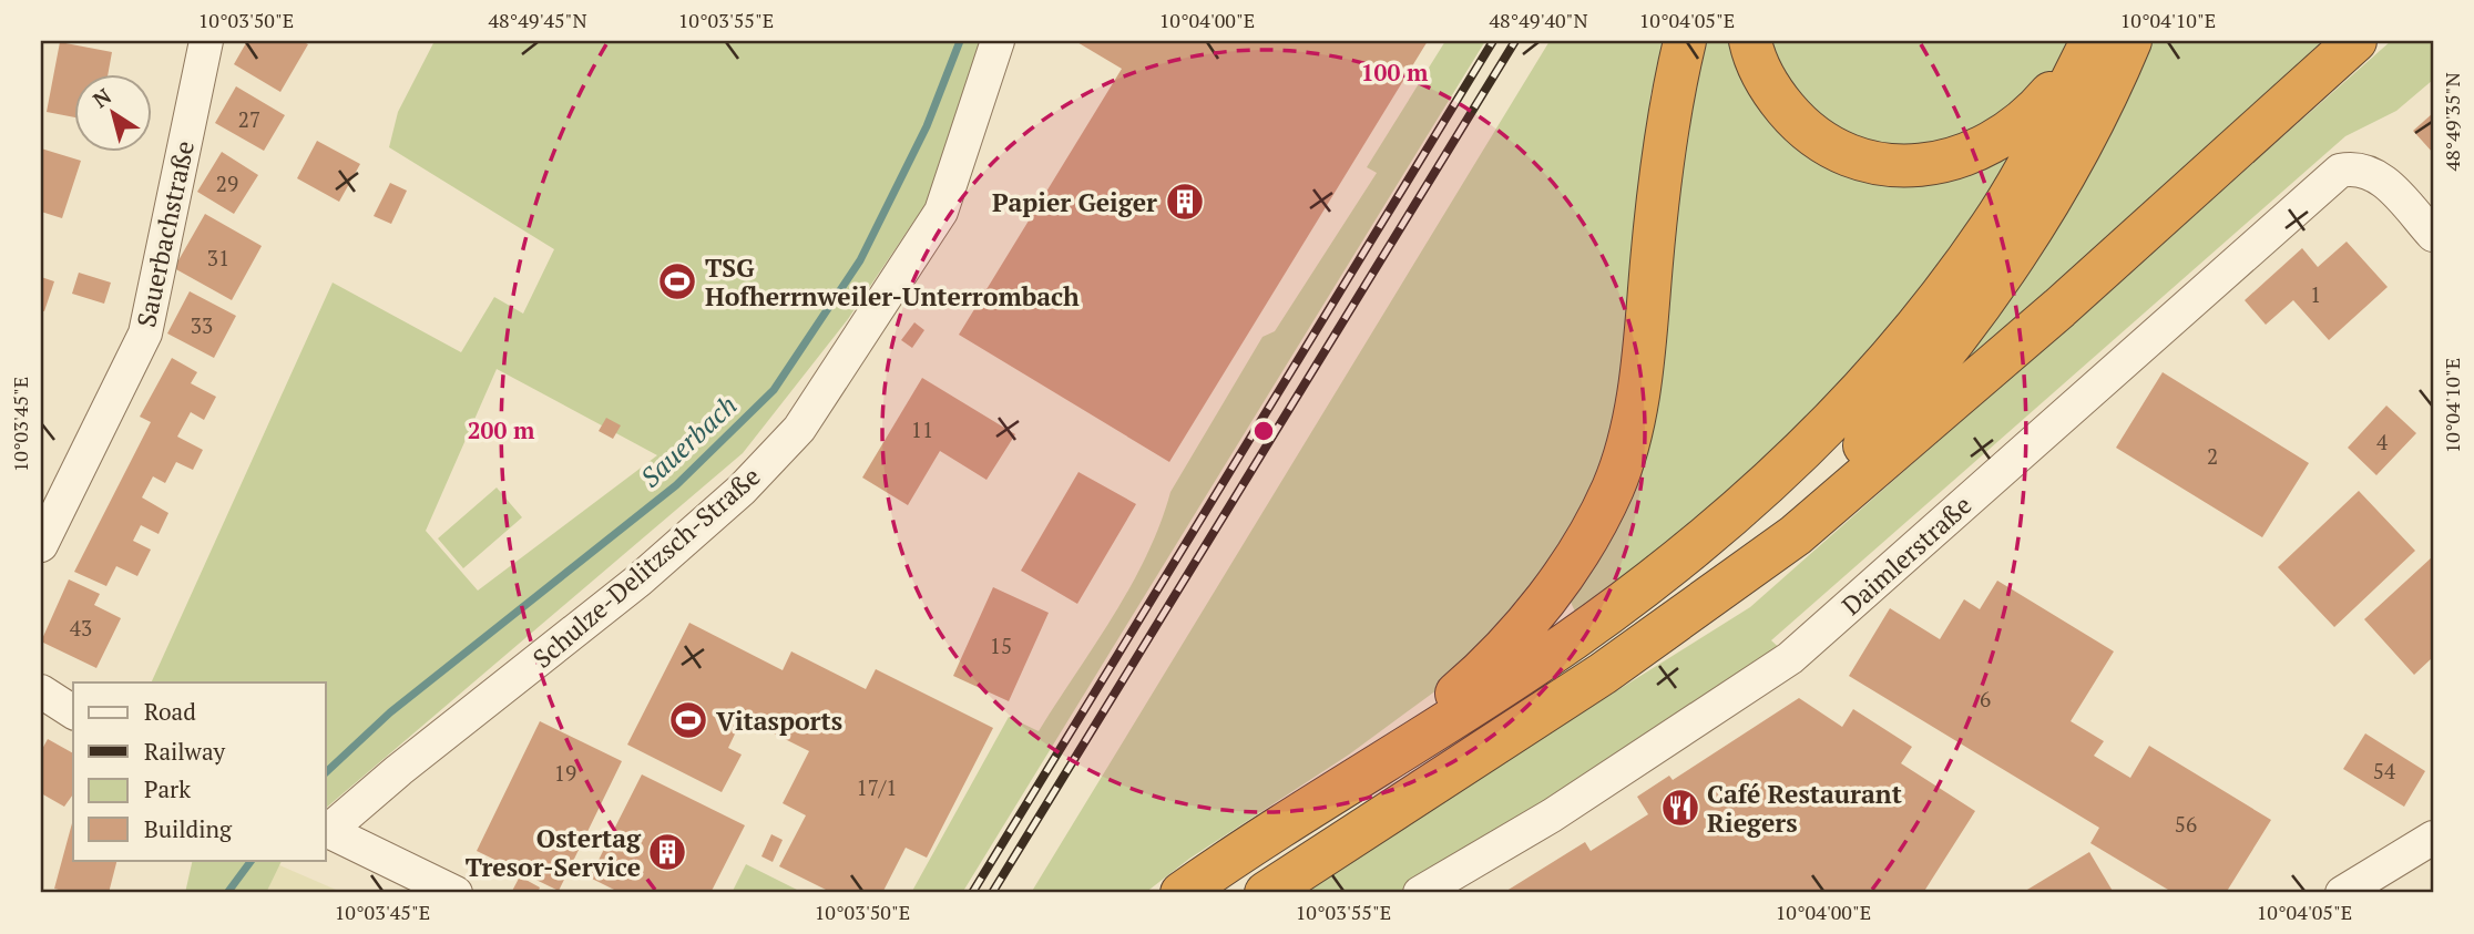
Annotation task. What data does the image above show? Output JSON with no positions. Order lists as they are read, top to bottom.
{
  "streets": {
    "street": ["Sauerbachstraße", "Daimlerstraße", "Schulze-Delitzsch-Straße"]
  },
  "water": ["Sauerbach"],
  "places": {
    "building": ["Papier Geiger", "Ostertag Tresor-Service"],
    "sports": ["TSG Hofherrnweiler-Unterrombach", "Vitasports"],
    "restaurant": ["Café Restaurant Riegers"]
  },
  "house_numbers": [
    "27",
    "29",
    "31",
    "1",
    "33",
    "11",
    "4",
    "2",
    "43",
    "15",
    "6",
    "54",
    "19",
    "17/1",
    "56"
  ],
  "legend": [
    "Road",
    "Railway",
    "Park",
    "Building"
  ],
  "north": "top left",
  "coordinates": [
    "10°03'50\"E",
    "48°49'45\"N",
    "10°03'55\"E",
    "10°04'00\"E",
    "48°49'40\"N",
    "10°04'05\"E",
    "10°04'10\"E",
    "48°49'35\"N",
    "10°03'45\"E"
  ],
  "rings": ["100 m", "200 m"]
}
